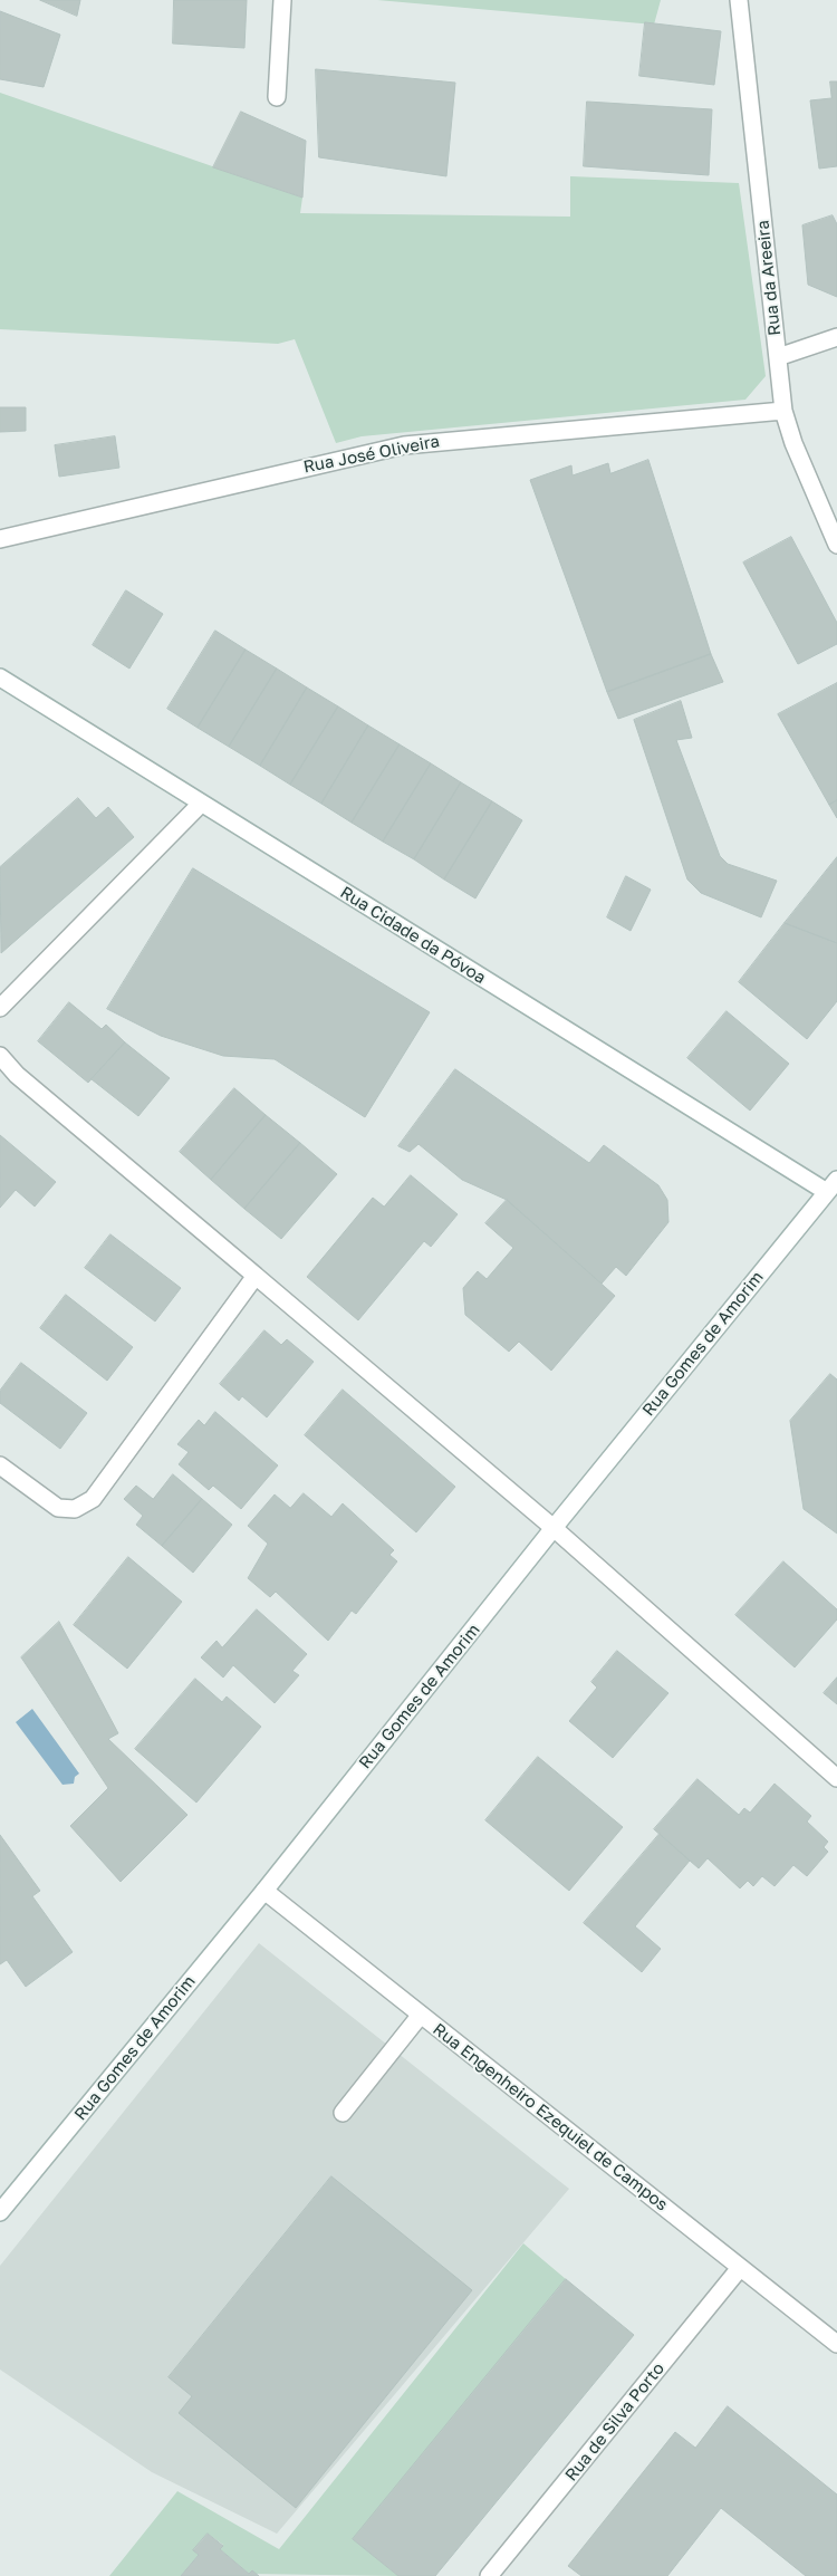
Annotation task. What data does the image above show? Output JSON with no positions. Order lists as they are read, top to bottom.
{
  "streets": {
    "street": [
      "Rua da Areeira",
      "Rua José Oliveira",
      "Rua Cidade da Póvoa",
      "Rua Gomes de Amorim",
      "Rua Engenheiro Ezequiel de Campos",
      "Rua de Silva Porto"
    ]
  },
  "crossings": [
    ["Rua da Areeira", "Rua José Oliveira"],
    ["Rua Cidade da Póvoa", "Rua Gomes de Amorim"],
    ["Rua Gomes de Amorim", "Rua Engenheiro Ezequiel de Campos"],
    ["Rua Engenheiro Ezequiel de Campos", "Rua de Silva Porto"]
  ]
}
